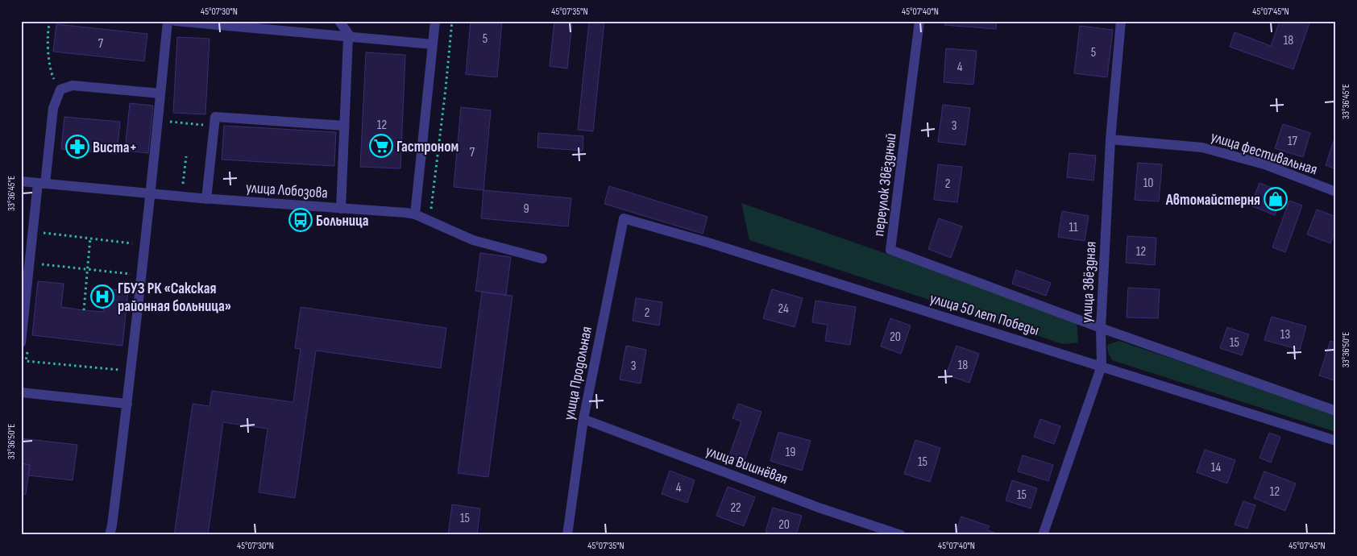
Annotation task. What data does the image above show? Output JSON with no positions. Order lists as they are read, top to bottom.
{
  "streets": {
    "street": [
      "улица фестивальная",
      "переулок Звёздный",
      "улица Лобозова",
      "улица Звёздная",
      "улица 50 лет Победы",
      "улица Продольная",
      "улица Вишнёвая"
    ]
  },
  "crossings": [
    ["улица фестивальная", "улица Звёздная"],
    ["переулок Звёздный", "улица Звёздная"],
    ["улица Звёздная", "улица 50 лет Победы"],
    ["улица 50 лет Победы", "улица Продольная"],
    ["улица Продольная", "улица Вишнёвая"]
  ],
  "places": {
    "supermarket": ["Гастроном"],
    "pharmacy": ["Виста+"],
    "shop": ["Автомайстерня"],
    "bus stop": ["Больница"],
    "hospital": ["ГБУЗ РК «Сакская районная больница»"]
  },
  "house_numbers": [
    "5",
    "18",
    "7",
    "5",
    "4",
    "12",
    "3",
    "17",
    "7",
    "10",
    "2",
    "9",
    "11",
    "12",
    "24",
    "2",
    "13",
    "20",
    "15",
    "18",
    "3",
    "19",
    "15",
    "14",
    "4",
    "12",
    "15",
    "22",
    "15",
    "20"
  ],
  "coordinates": [
    "45°07'30\"N",
    "45°07'35\"N",
    "45°07'40\"N",
    "45°07'45\"N",
    "33°36'45\"E",
    "33°36'50\"E"
  ]
}
